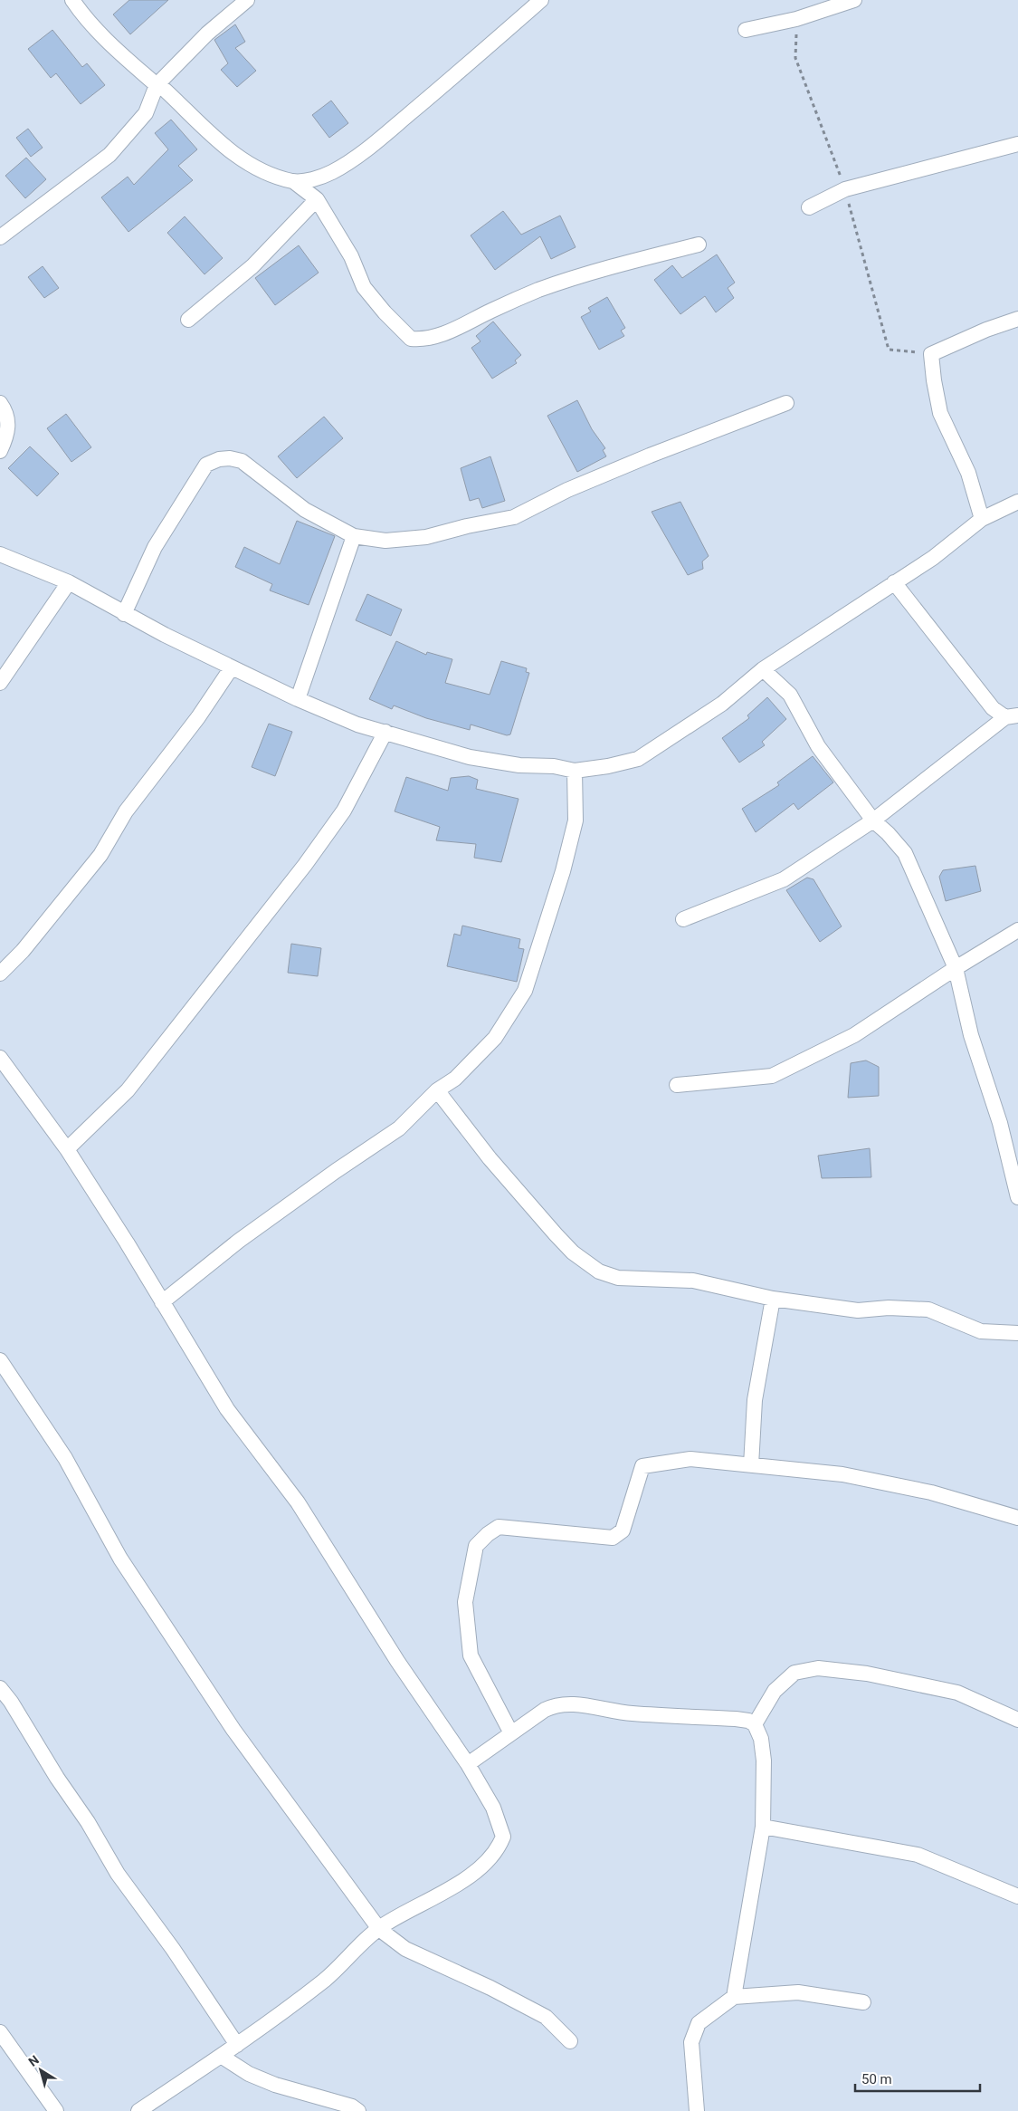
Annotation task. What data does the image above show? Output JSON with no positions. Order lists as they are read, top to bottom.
{
  "scale_bar": "50 m",
  "north": "top left"
}
